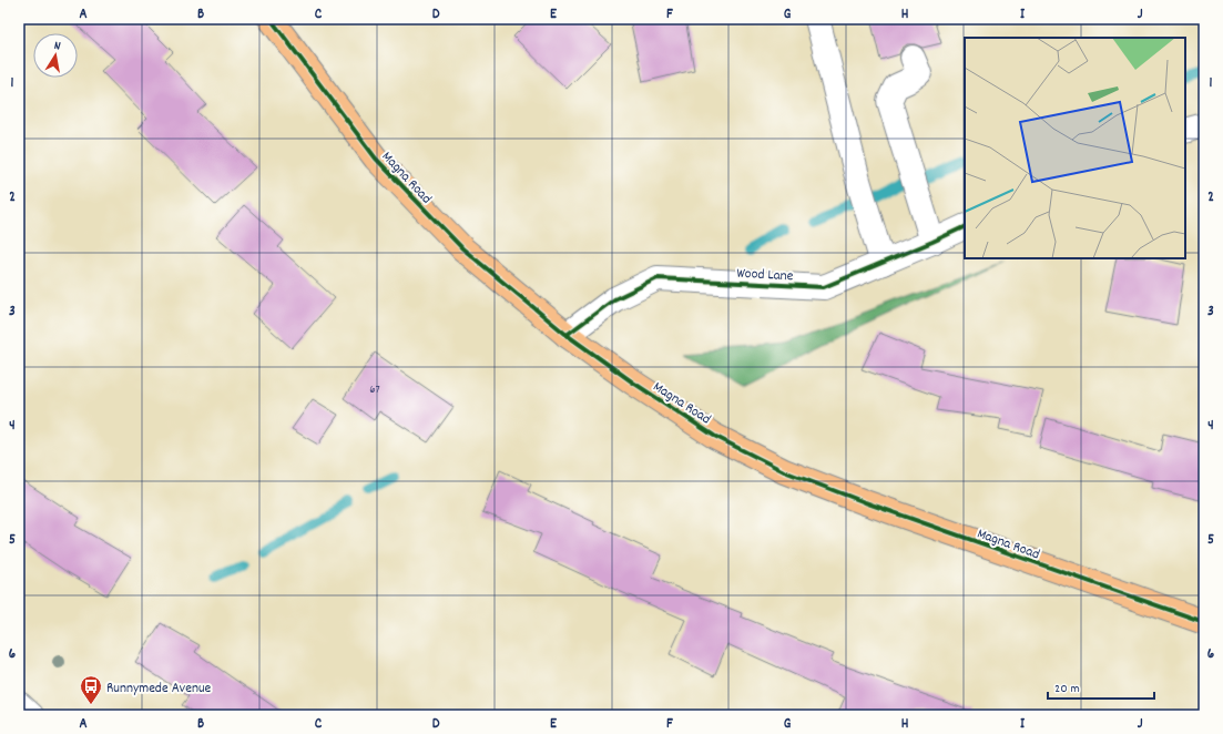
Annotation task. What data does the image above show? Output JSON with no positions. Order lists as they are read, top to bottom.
{
  "streets": {
    "main road": ["Magna Road"],
    "street": ["Wood Lane"]
  },
  "crossings": [
    ["Magna Road", "Wood Lane"]
  ],
  "places": {
    "bus stop": ["Runnymede Avenue"]
  },
  "house_numbers": ["67"],
  "scale_bar": "20 m",
  "north": "top",
  "grid": {
    "columns": [
      "A",
      "B",
      "C",
      "D",
      "E",
      "F",
      "G",
      "H",
      "I",
      "J"
    ],
    "rows": [
      "1",
      "2",
      "3",
      "4",
      "5",
      "6"
    ]
  }
}
